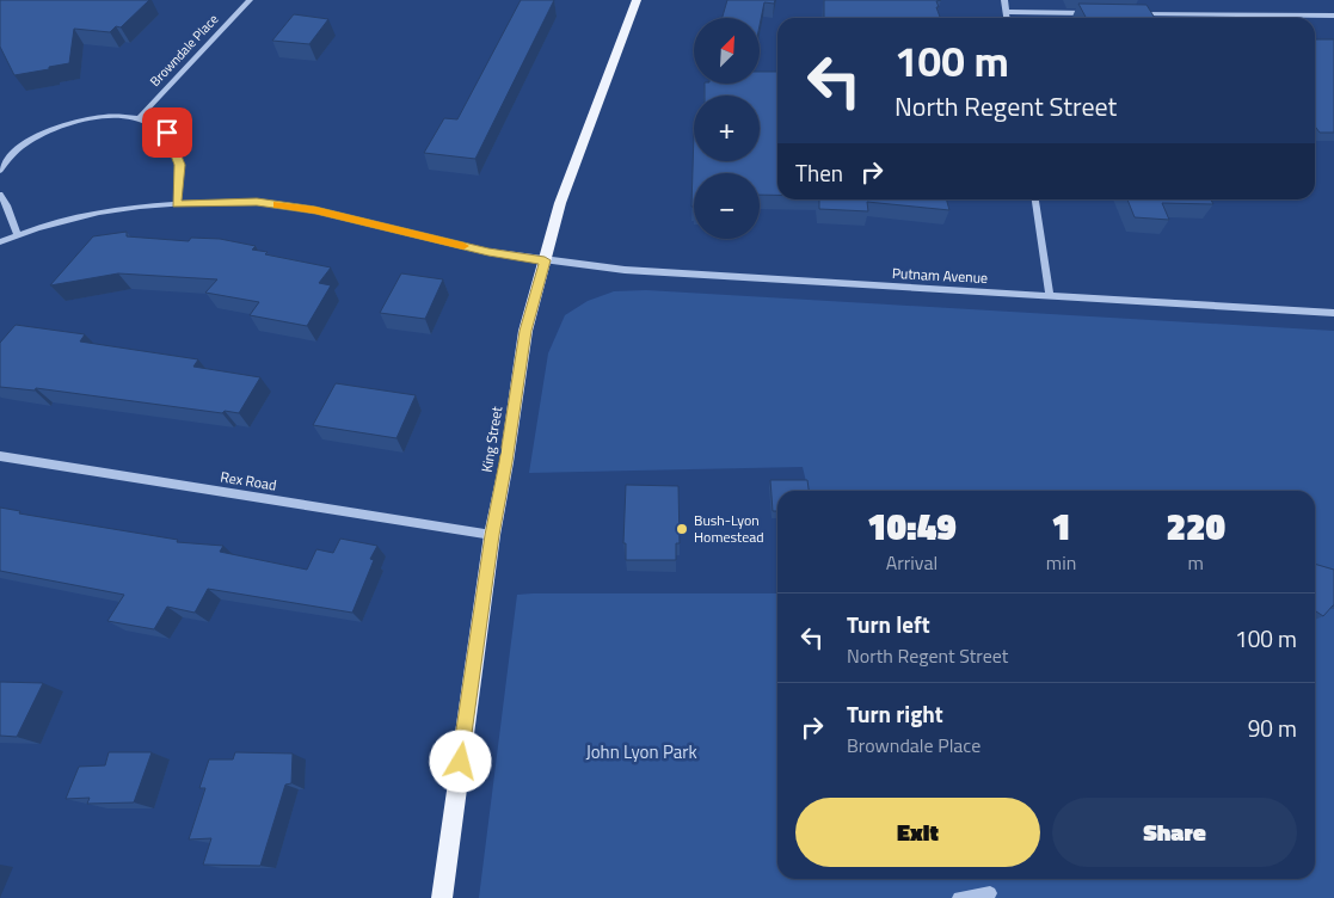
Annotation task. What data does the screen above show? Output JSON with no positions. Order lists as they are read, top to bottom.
{
  "streets": {
    "main road": ["King Street"],
    "street": ["Browndale Place", "Putnam Avenue", "Rex Road"]
  },
  "crossings": [
    ["Putnam Avenue", "King Street"],
    ["King Street", "Rex Road"]
  ],
  "parks": ["John Lyon Park"],
  "places": ["Bush-Lyon Homestead"],
  "north": "top right",
  "page": {
    "map_buttons": ["+", "−"],
    "turn": ["100 m", "North Regent Street"],
    "then": "Then",
    "eta": [
      "10:49",
      "Arrival",
      "1",
      "min",
      "220",
      "m"
    ],
    "list": [
      {
        "name": "Turn left",
        "note": "North Regent Street",
        "value": "100 m"
      },
      {
        "name": "Turn right",
        "note": "Browndale Place",
        "value": "90 m"
      }
    ],
    "buttons": ["Exit", "Share"]
  }
}
